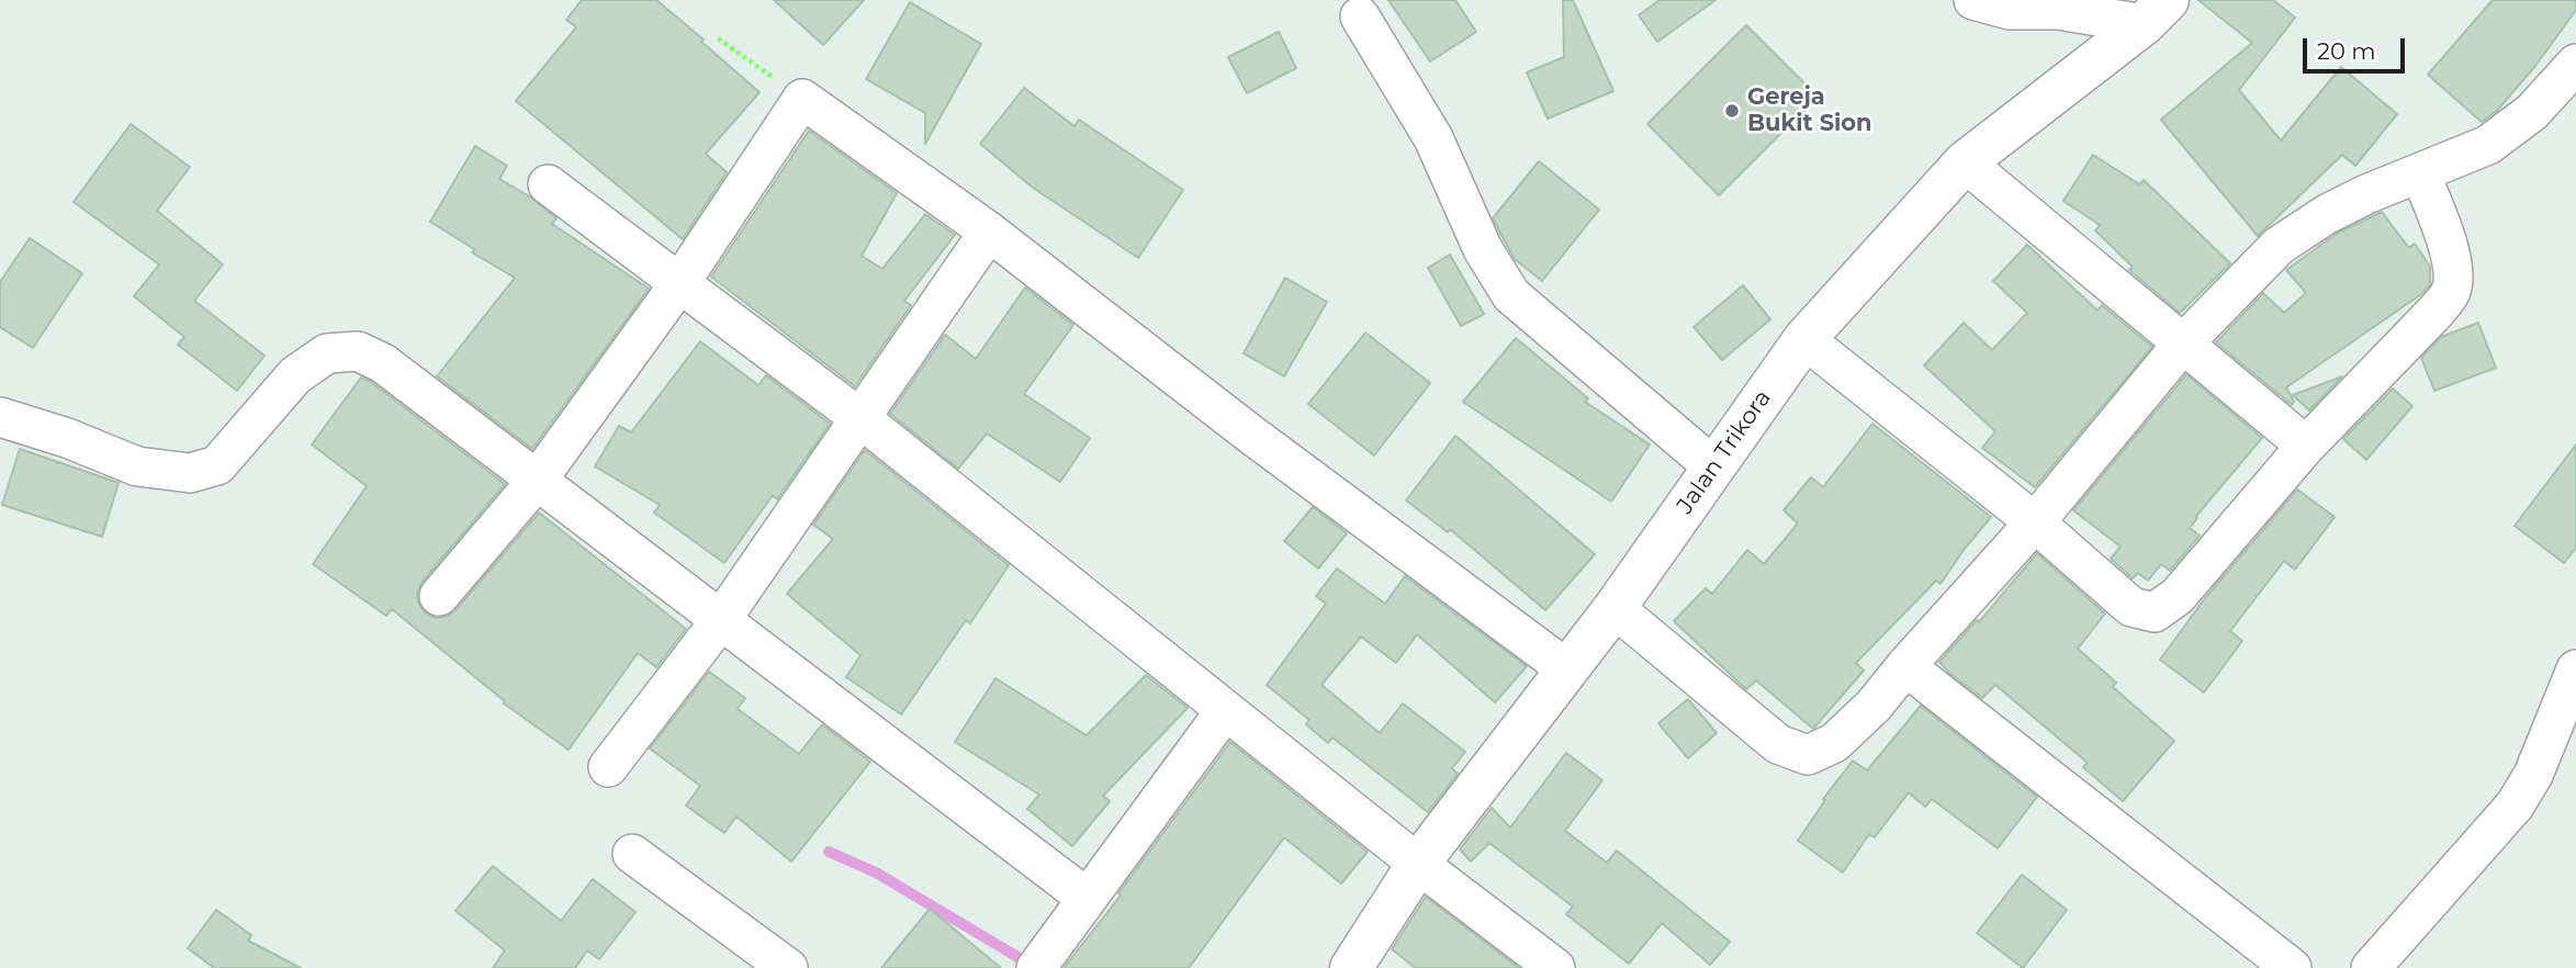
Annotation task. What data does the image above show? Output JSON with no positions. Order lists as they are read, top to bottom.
{
  "streets": {
    "street": ["Jalan Trikora"]
  },
  "places": ["Gereja Bukit Sion"],
  "scale_bar": "20 m"
}
